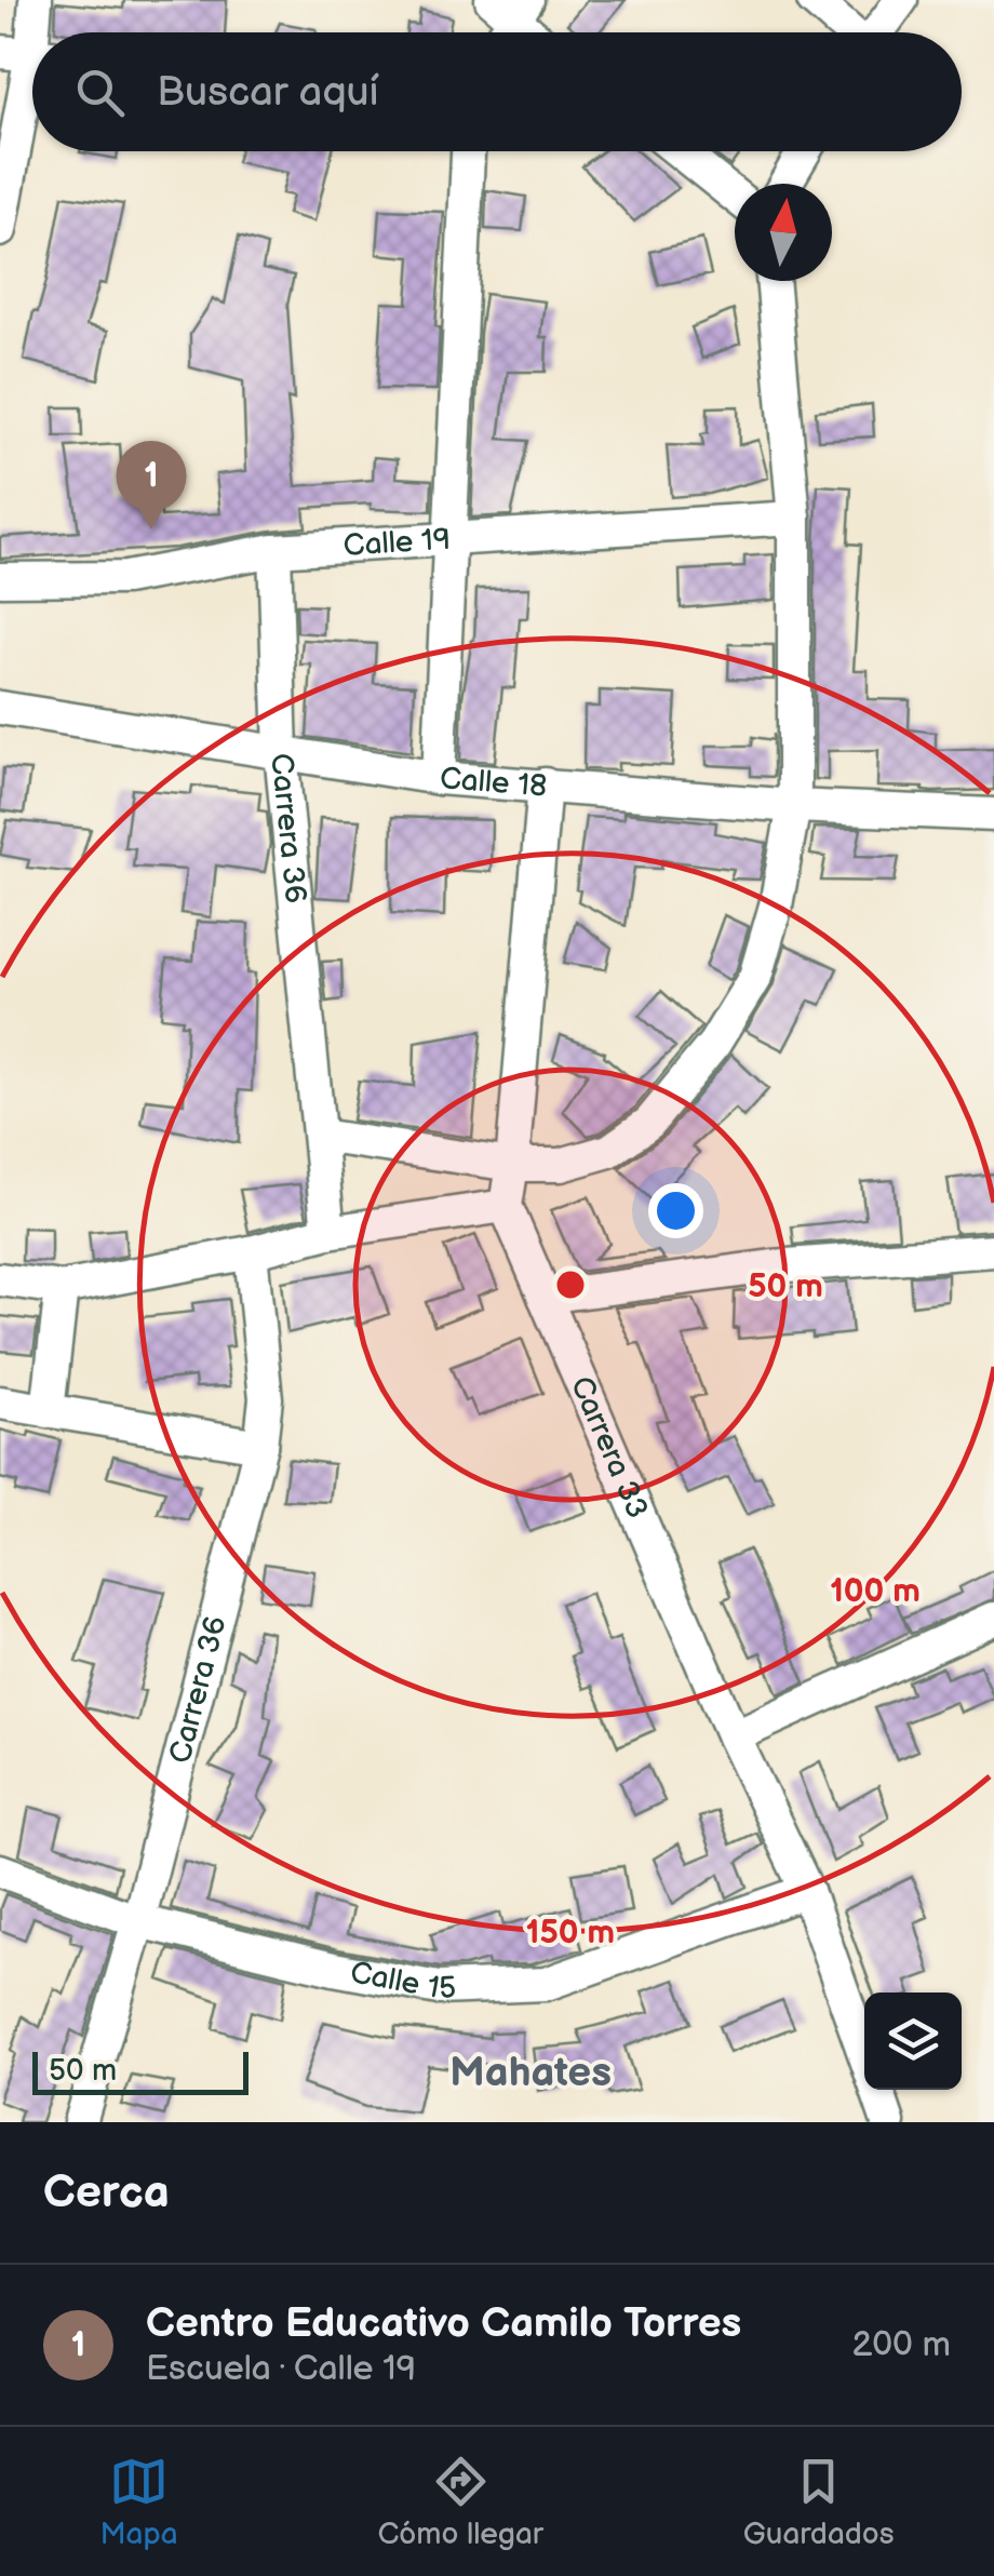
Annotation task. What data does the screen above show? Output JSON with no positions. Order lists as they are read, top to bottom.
{
  "streets": {
    "street": [
      "Calle 19",
      "Calle 18",
      "Carrera 36",
      "Carrera 33",
      "Calle 15"
    ]
  },
  "crossings": [
    ["Calle 19", "Carrera 36"],
    ["Calle 18", "Carrera 36"],
    ["Carrera 36", "Calle 15"],
    ["Carrera 33", "Calle 15"]
  ],
  "districts": ["Mahates"],
  "scale_bar": "50 m",
  "north": "top",
  "page": {
    "search": "Buscar aquí",
    "pins": "1",
    "scale": "50 m",
    "heading": "Cerca",
    "list": [
      {
        "mark": "1",
        "name": "Centro Educativo Camilo Torres",
        "note": "Escuela · Calle 19",
        "value": "200 m"
      }
    ],
    "nav": ["Mapa", "Cómo llegar", "Guardados"]
  },
  "rings": ["50 m", "100 m", "150 m"]
}
